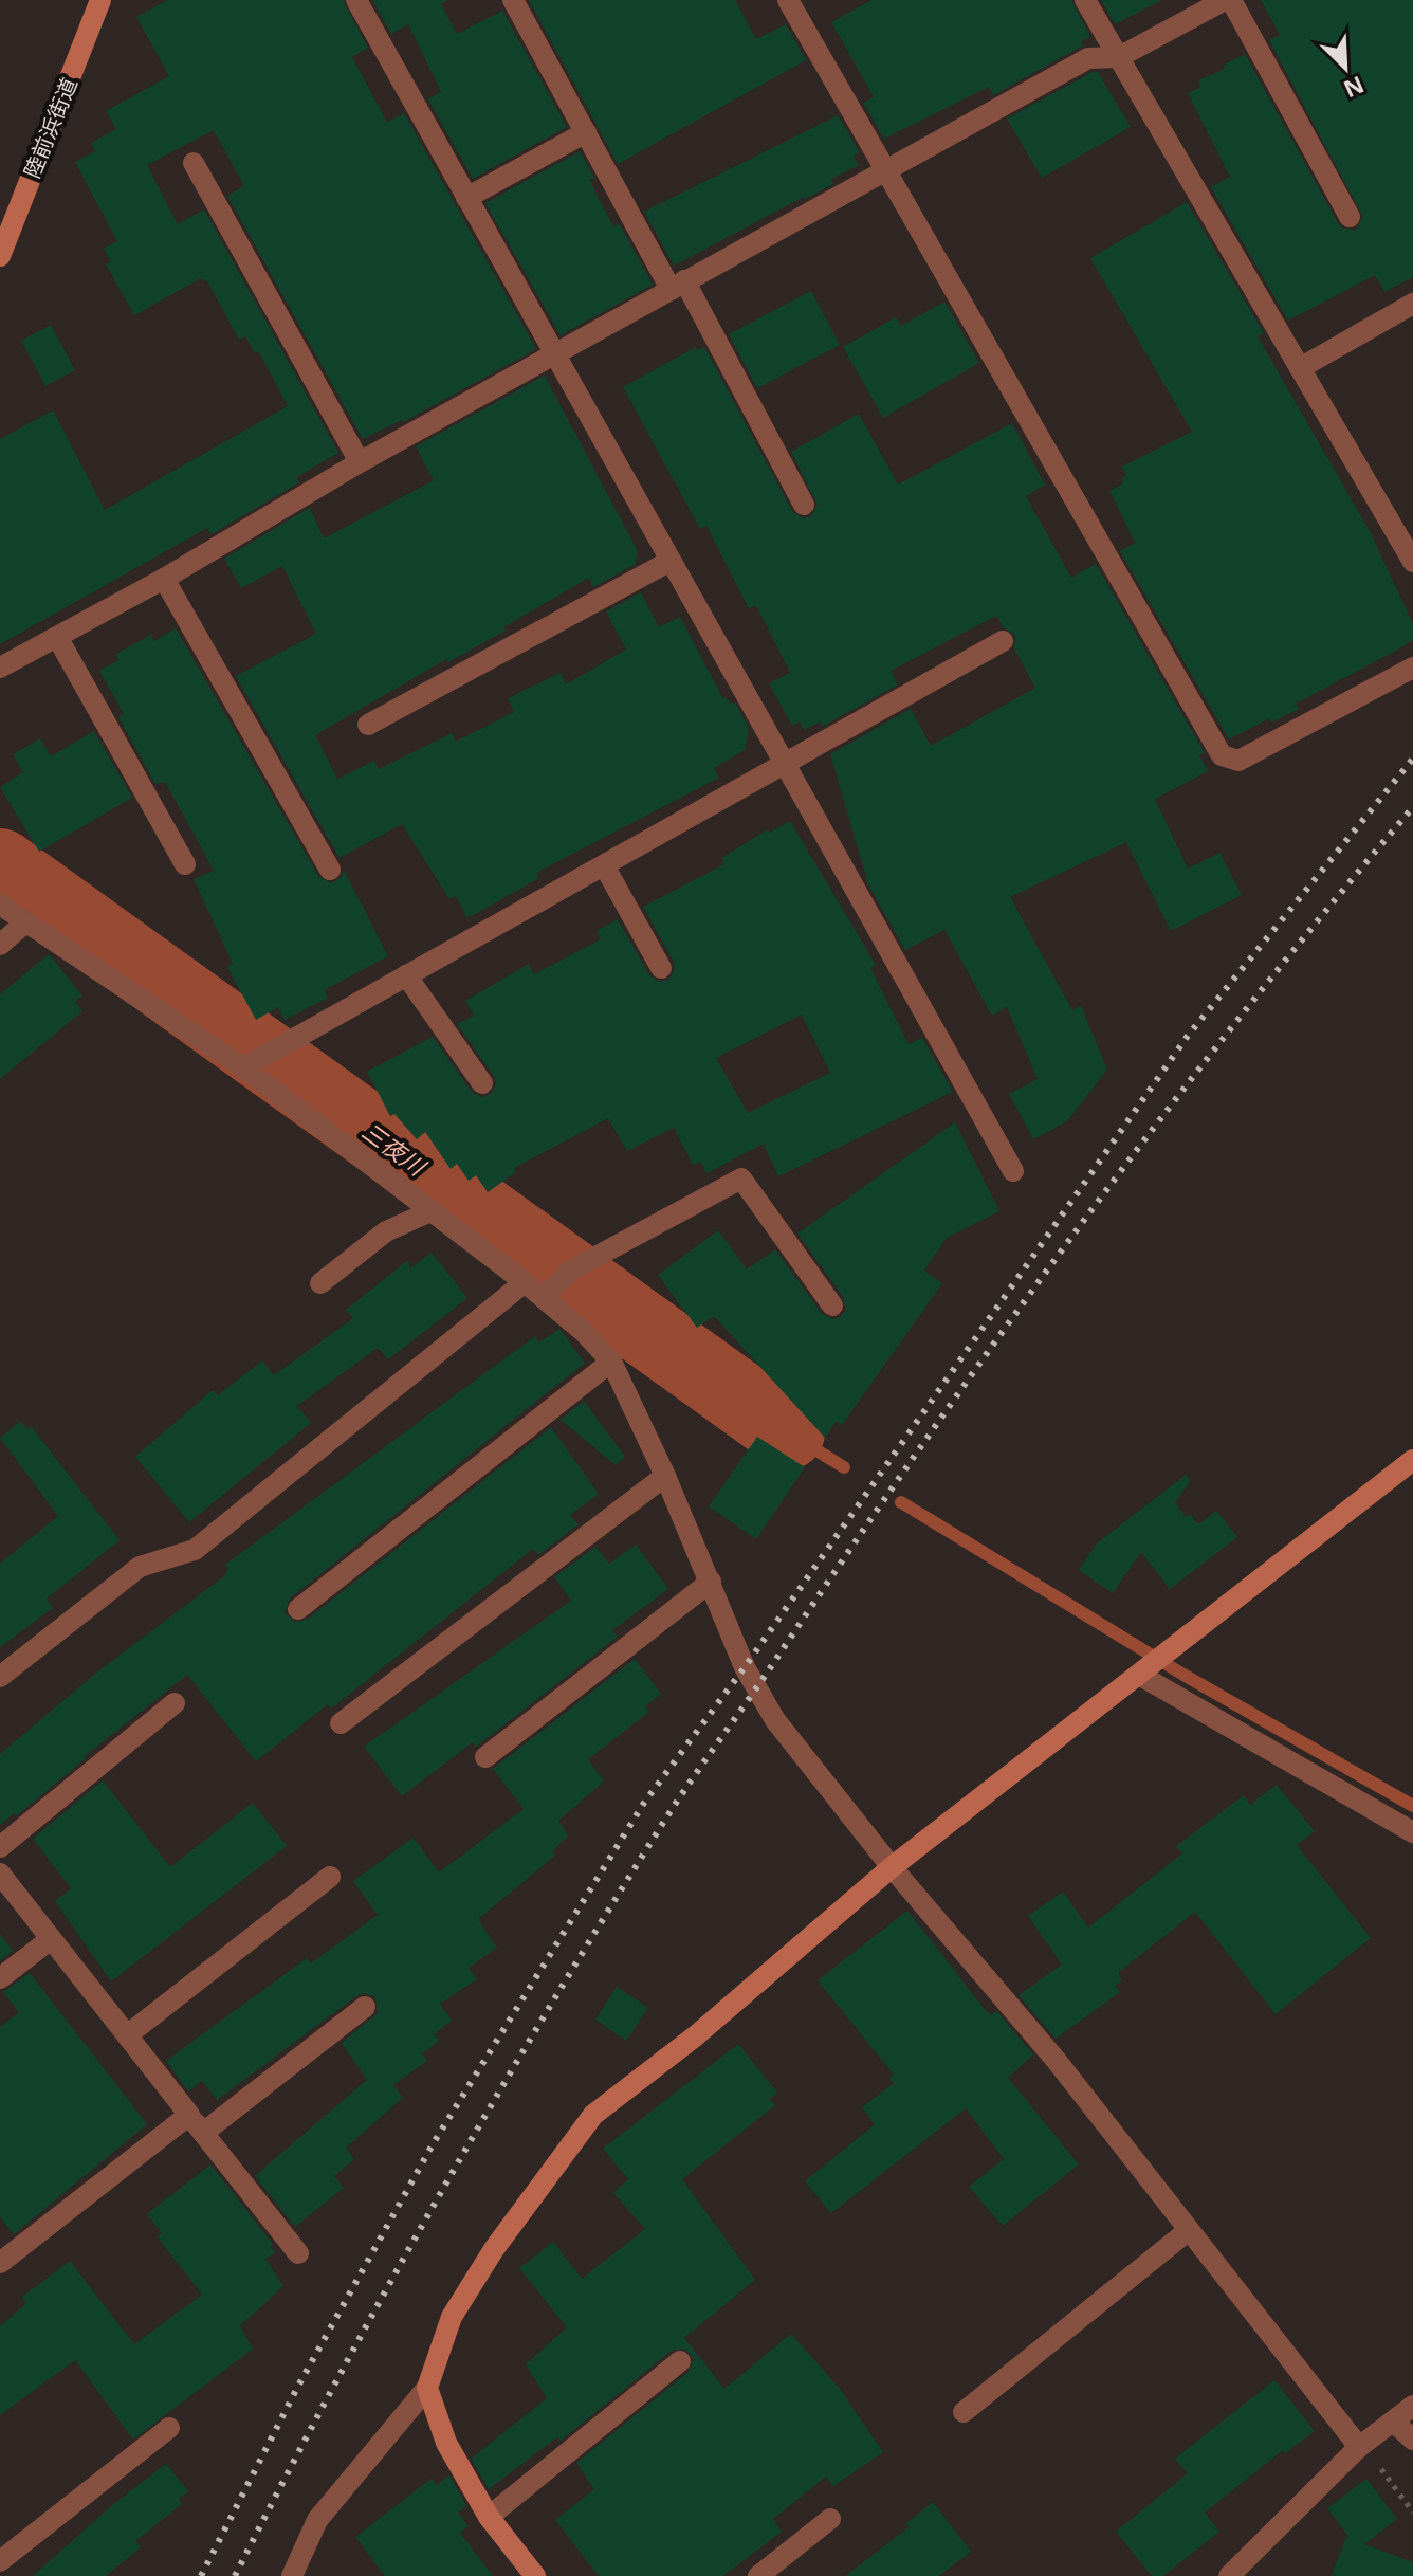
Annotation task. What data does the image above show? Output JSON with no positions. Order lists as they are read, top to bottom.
{
  "streets": {
    "street": ["陸前浜街道"]
  },
  "water": ["三夜川"],
  "north": "bottom right"
}
